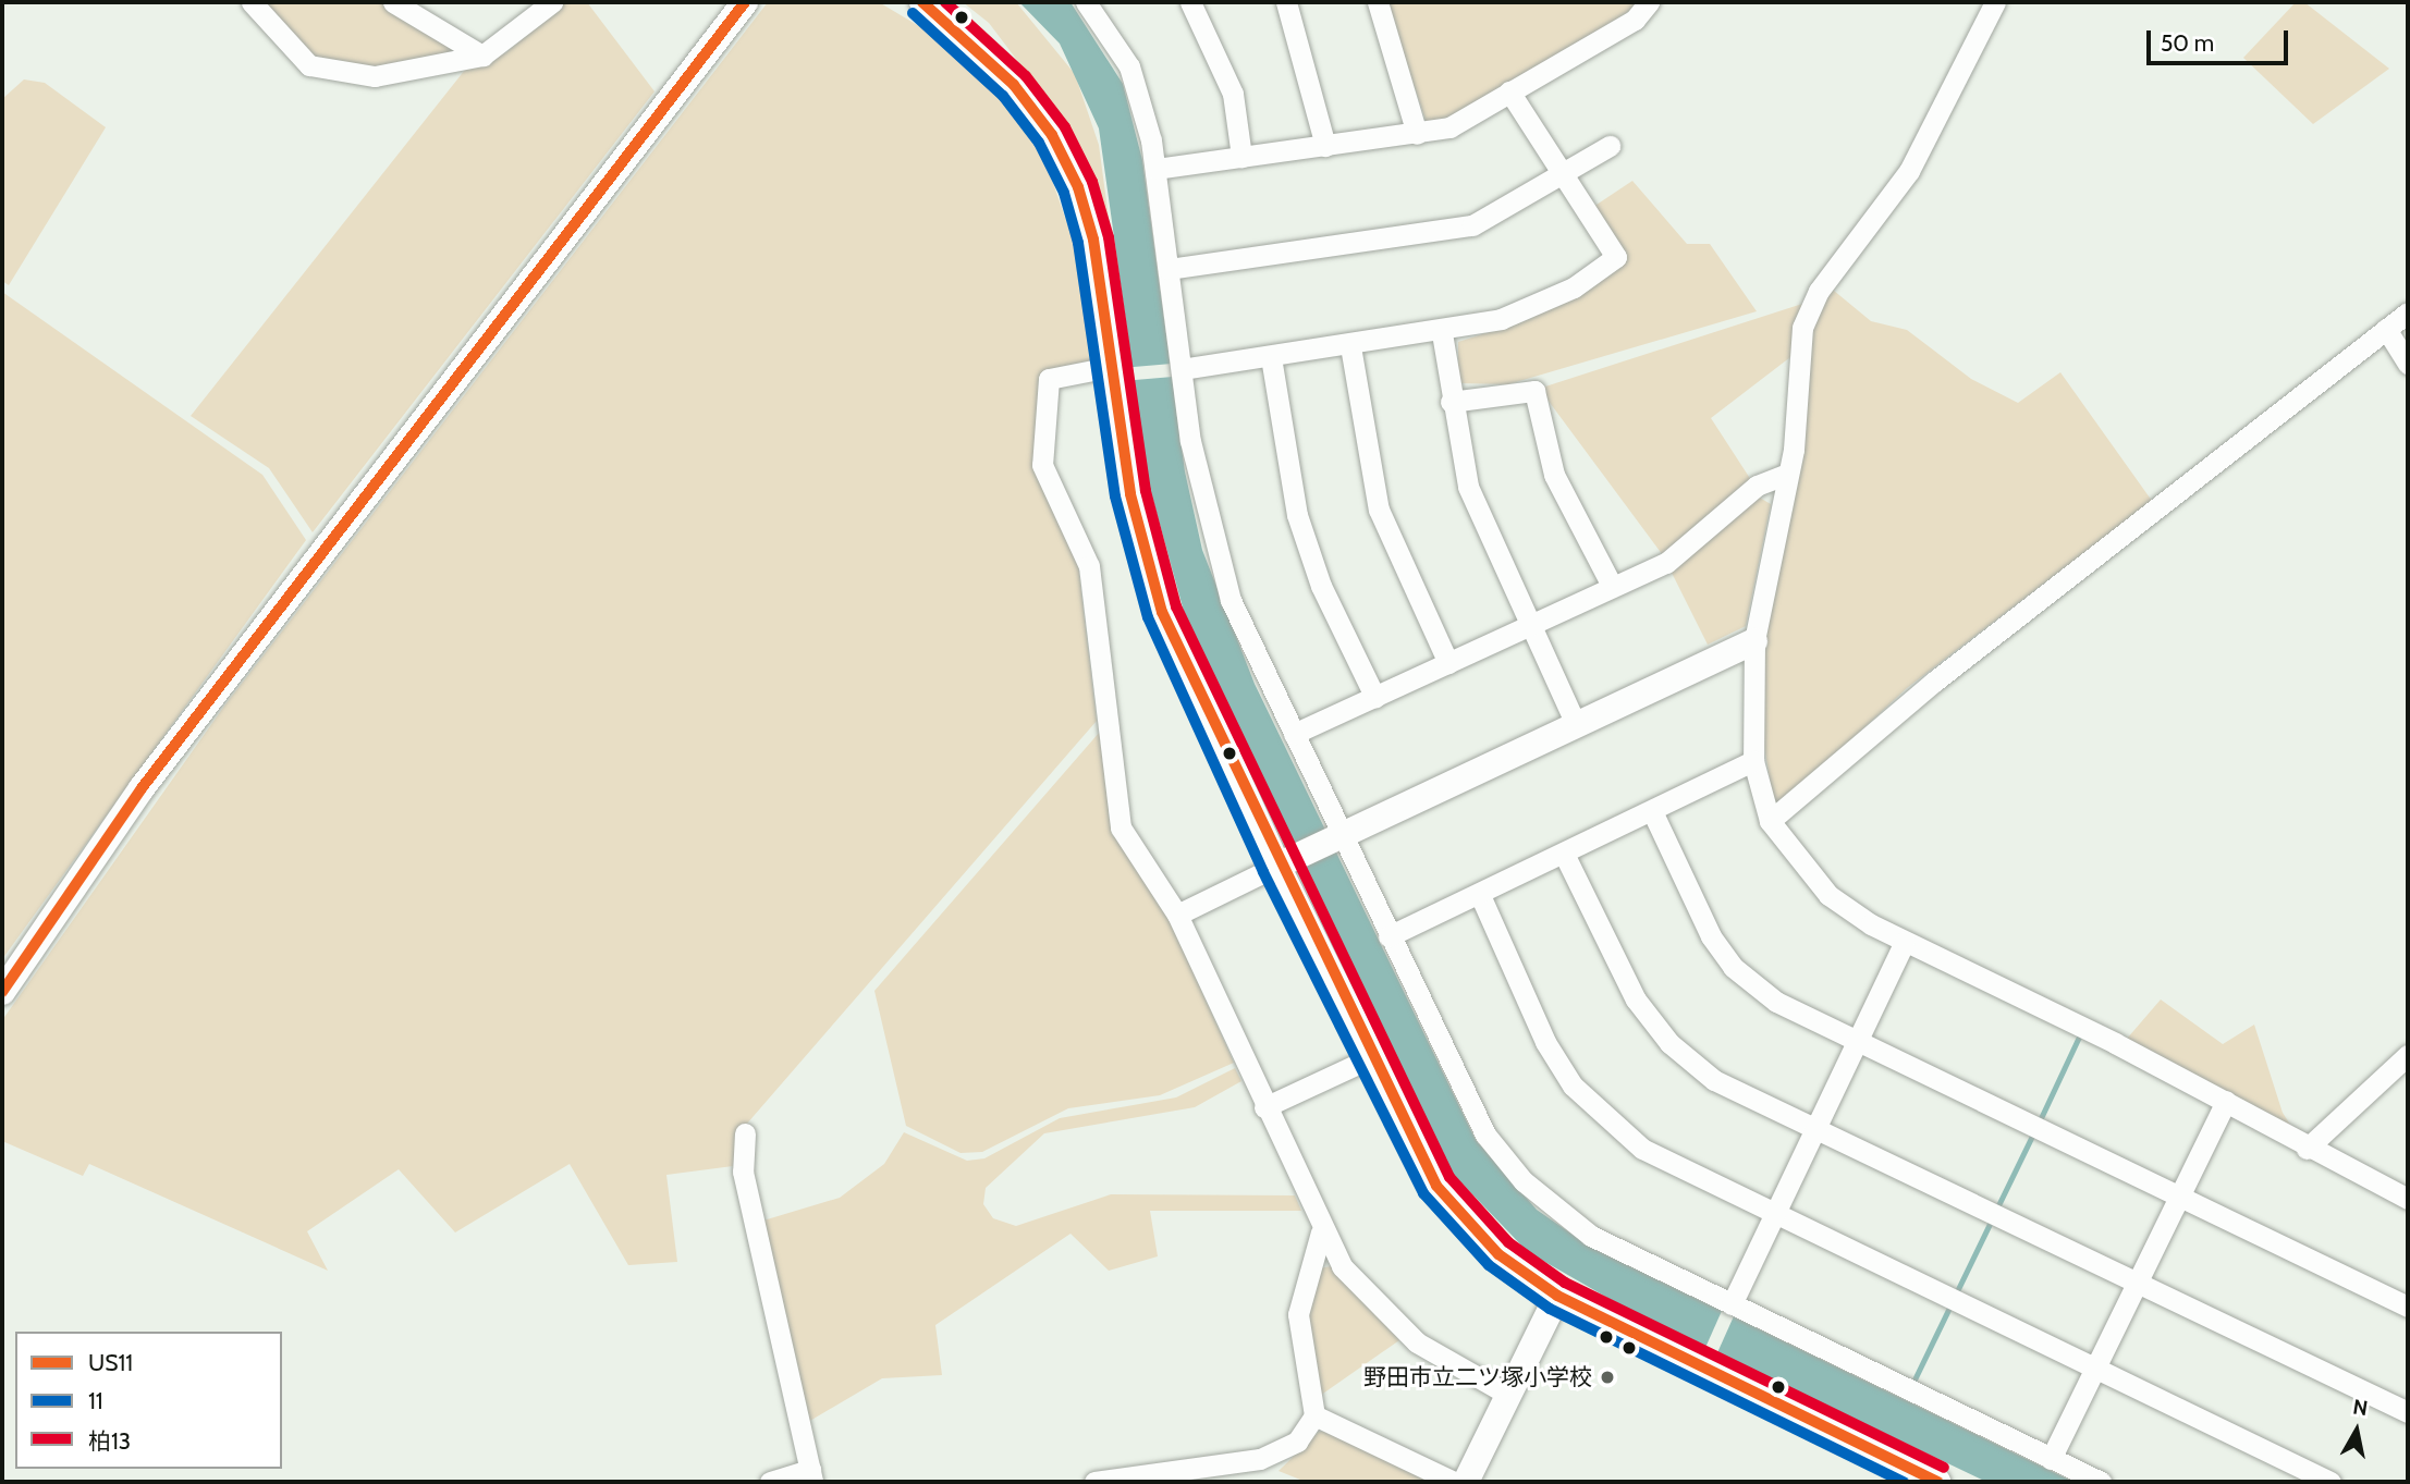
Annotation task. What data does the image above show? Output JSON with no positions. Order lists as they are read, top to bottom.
{
  "places": ["野田市立二ツ塚小学校"],
  "lines": ["transit line US11", "transit line 柏13", "transit line 11"],
  "legend": ["US11", "11", "柏13"],
  "scale_bar": "50 m",
  "north": "top"
}
